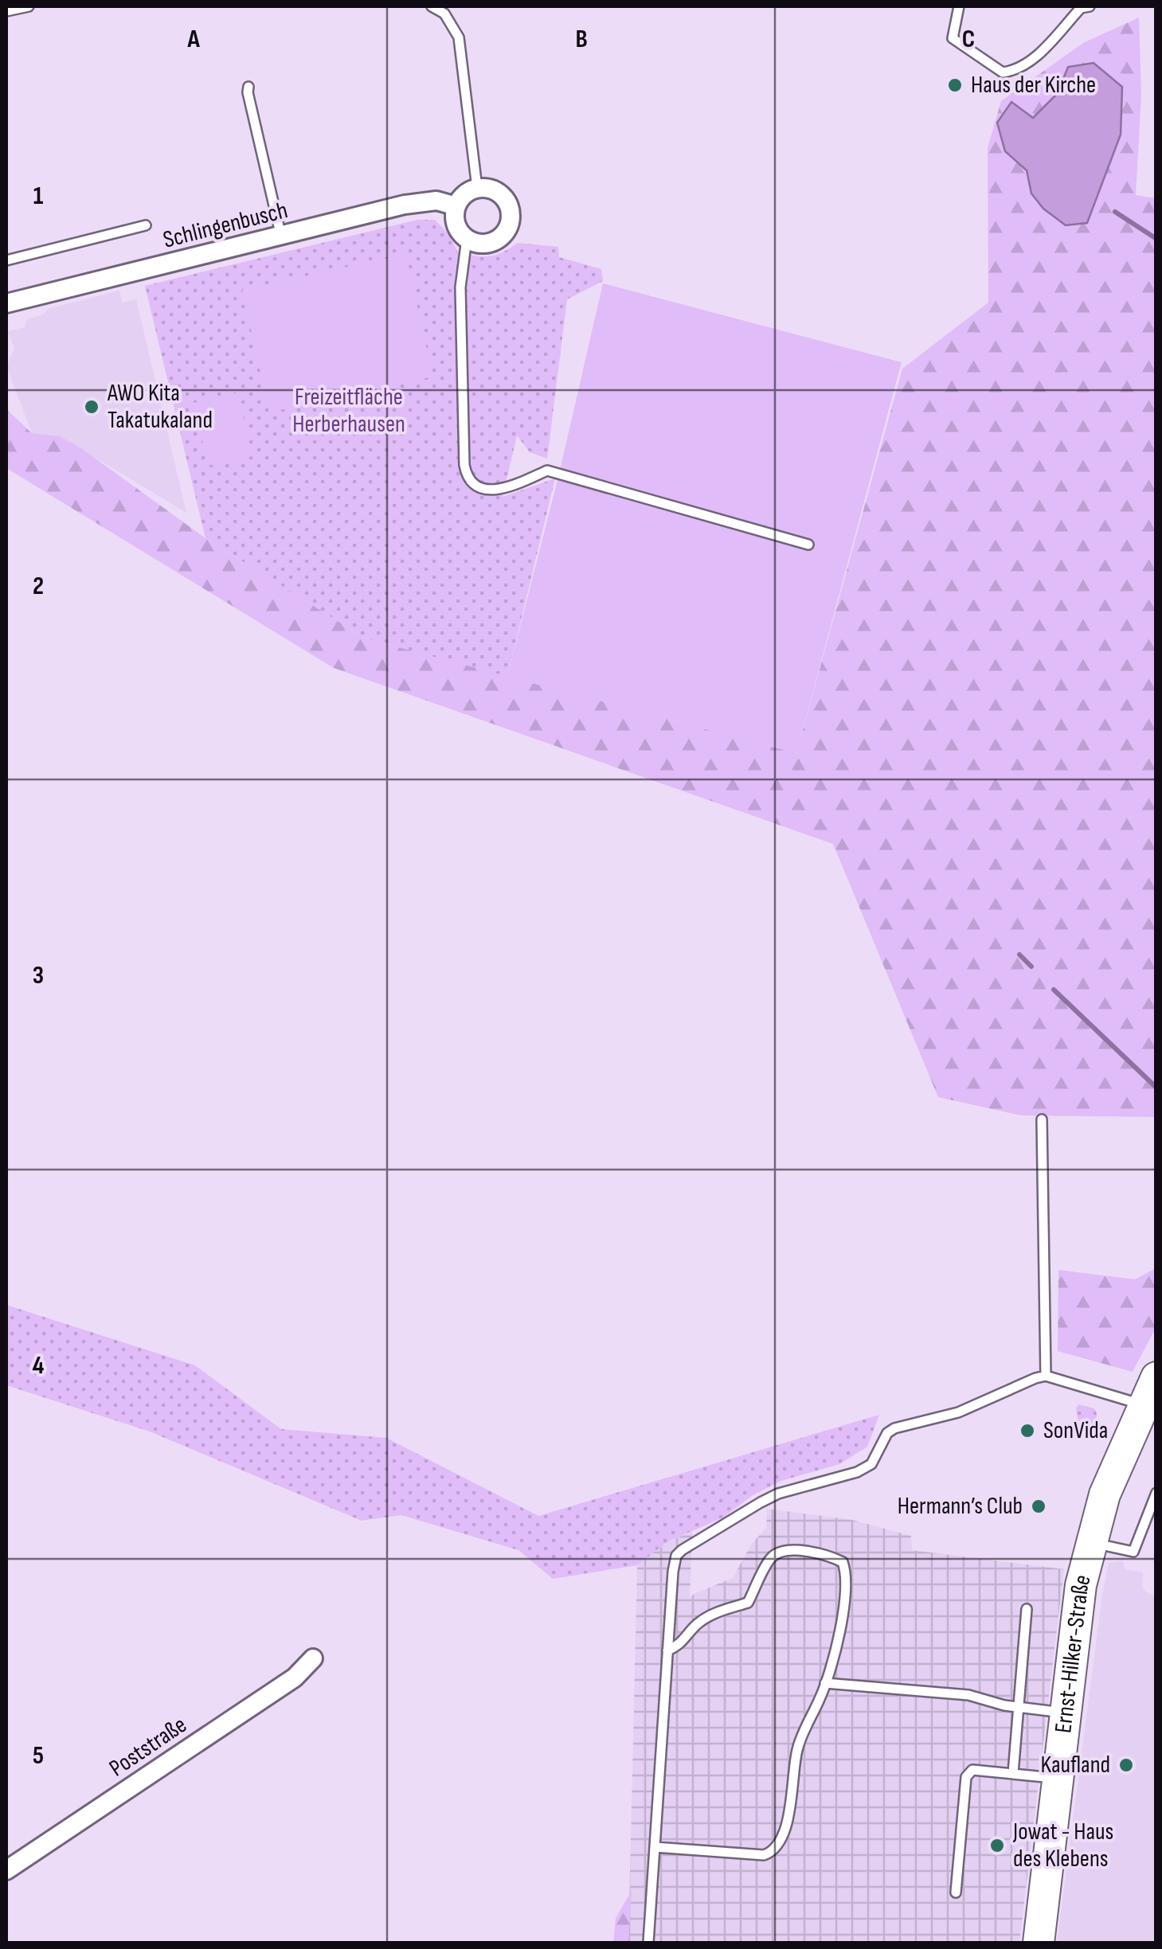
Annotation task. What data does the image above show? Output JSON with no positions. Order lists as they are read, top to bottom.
{
  "streets": {
    "main road": ["Ernst-Hilker-Straße"],
    "street": ["Schlingenbusch", "Poststraße"]
  },
  "parks": ["Freizeitfläche Herberhausen"],
  "places": [
    "Haus der Kirche",
    "AWO Kita Takatukaland",
    "SonVida",
    "Hermann’s Club",
    "Kaufland",
    "Jowat - Haus des Klebens"
  ],
  "grid": {
    "columns": ["A", "B", "C"],
    "rows": [
      "1",
      "2",
      "3",
      "4",
      "5"
    ]
  }
}
